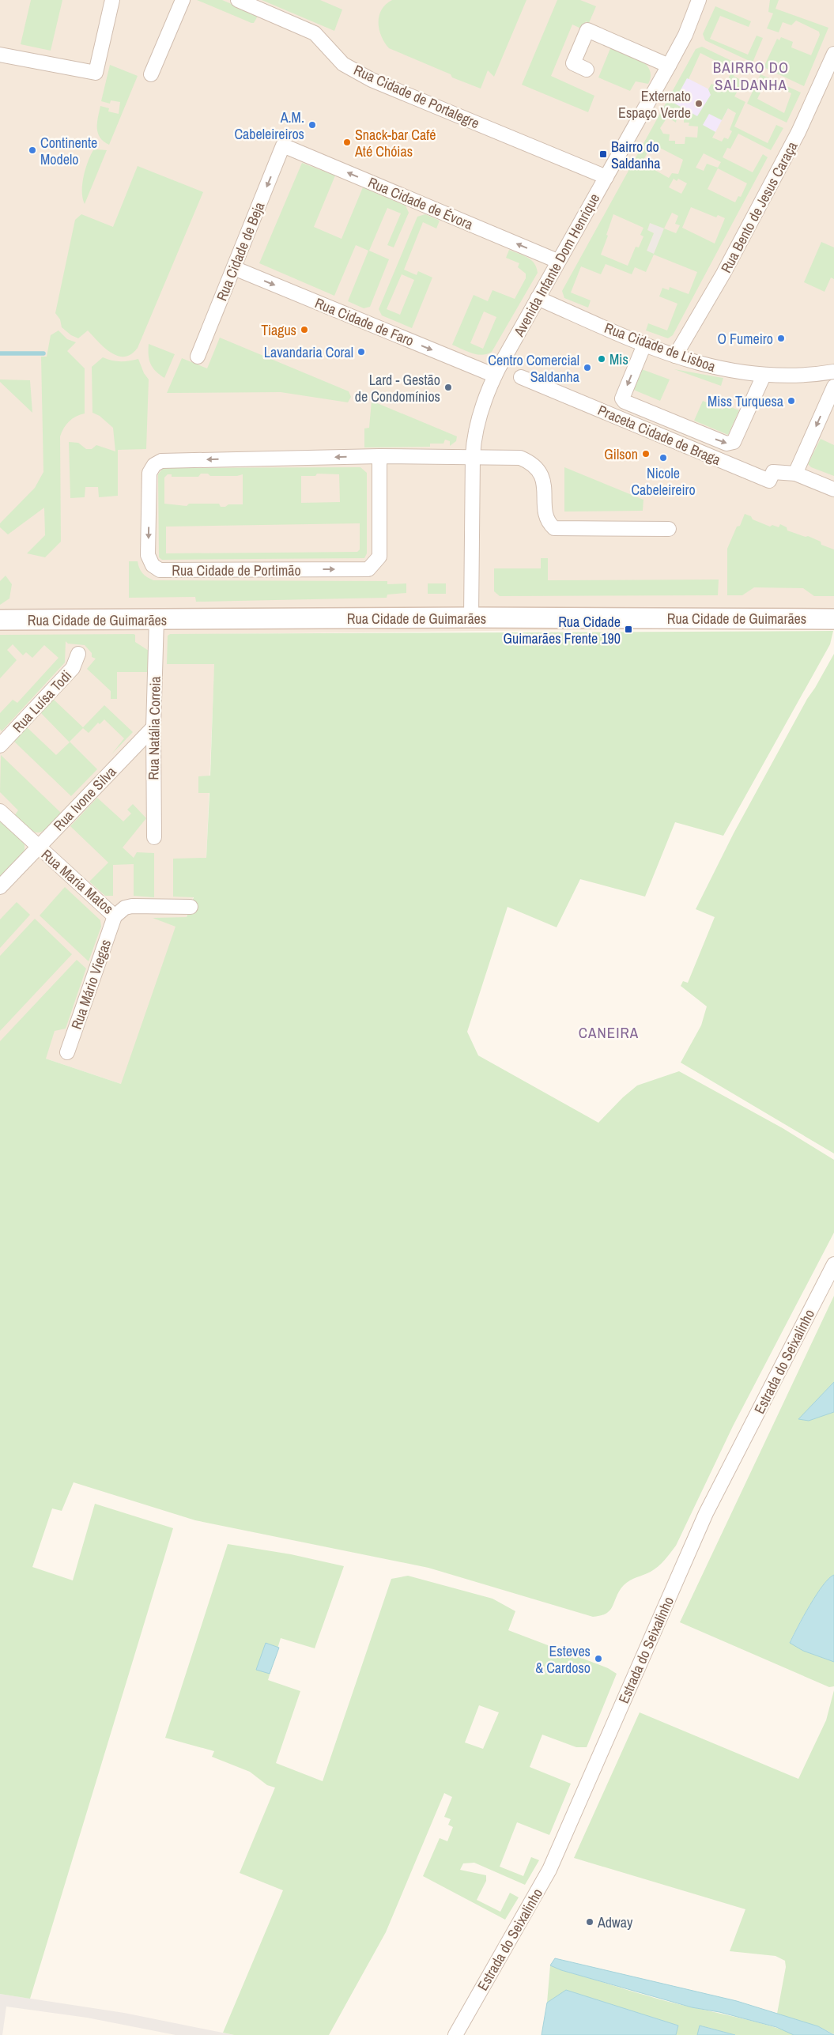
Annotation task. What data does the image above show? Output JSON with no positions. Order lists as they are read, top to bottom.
{
  "streets": {
    "main road": ["Rua Cidade de Guimarães"],
    "street": [
      "Rua Cidade de Portalegre",
      "Rua Cidade de Évora",
      "Rua Bento de Jesus Caraça",
      "Rua Cidade de Beja",
      "Avenida Infante Dom Henrique",
      "Rua Cidade de Faro",
      "Rua Cidade de Lisboa",
      "Praceta Cidade de Braga",
      "Rua Cidade de Portimão",
      "Rua Luísa Todi",
      "Rua Natália Correia",
      "Rua Ivone Silva",
      "Rua Maria Matos",
      "Rua Mário Viegas",
      "Estrada do Seixalinho"
    ]
  },
  "crossings": [
    ["Rua Cidade de Portalegre", "Avenida Infante Dom Henrique"],
    ["Rua Cidade de Évora", "Rua Cidade de Beja"],
    ["Rua Cidade de Évora", "Avenida Infante Dom Henrique"],
    ["Rua Bento de Jesus Caraça", "Rua Cidade de Lisboa"],
    ["Rua Cidade de Beja", "Rua Cidade de Faro"],
    ["Avenida Infante Dom Henrique", "Rua Cidade de Faro"],
    ["Avenida Infante Dom Henrique", "Rua Cidade de Lisboa"],
    ["Avenida Infante Dom Henrique", "Rua Cidade de Portimão"],
    ["Avenida Infante Dom Henrique", "Rua Cidade de Guimarães"],
    ["Rua Cidade de Lisboa", "Praceta Cidade de Braga"],
    ["Rua Cidade de Guimarães", "Rua Natália Correia"],
    ["Rua Natália Correia", "Rua Ivone Silva"],
    ["Rua Ivone Silva", "Rua Maria Matos"],
    ["Rua Maria Matos", "Rua Mário Viegas"]
  ],
  "one_way": ["Rua Cidade de Évora", "Rua Cidade de Beja", "Rua Cidade de Faro"],
  "districts": ["BAIRRO DO SALDANHA", "CANEIRA"],
  "places": {
    "other": [
      "Externato Espaço Verde",
      "A.M. Cabeleireiros",
      "Snack-bar Café Até Chóias",
      "Continente Modelo",
      "Tiagus",
      "O Fumeiro",
      "Lavandaria Coral",
      "Mis",
      "Centro Comercial Saldanha",
      "Lard - Gestão de Condomínios",
      "Miss Turquesa",
      "Gilson",
      "Nicole Cabeleireiro",
      "Esteves & Cardoso",
      "Adway"
    ],
    "transit": ["Bairro do Saldanha", "Rua Cidade Guimarães Frente 190"]
  }
}
